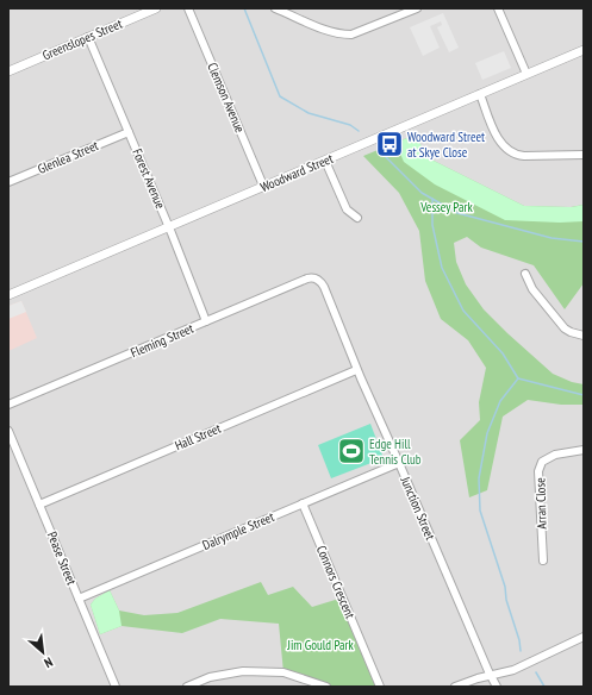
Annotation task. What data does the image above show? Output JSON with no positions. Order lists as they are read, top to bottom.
{
  "streets": {
    "street": [
      "Greenslopes Street",
      "Clemson Avenue",
      "Glenlea Street",
      "Woodward Street",
      "Forest Avenue",
      "Fleming Street",
      "Hall Street",
      "Arran Close",
      "Junction Street",
      "Dalrymple Street",
      "Pease Street",
      "Connors Crescent"
    ]
  },
  "crossings": [
    ["Greenslopes Street", "Forest Avenue"],
    ["Clemson Avenue", "Woodward Street"],
    ["Glenlea Street", "Forest Avenue"],
    ["Woodward Street", "Forest Avenue"],
    ["Forest Avenue", "Fleming Street"],
    ["Fleming Street", "Junction Street"],
    ["Hall Street", "Junction Street"],
    ["Hall Street", "Pease Street"],
    ["Junction Street", "Dalrymple Street"],
    ["Dalrymple Street", "Pease Street"],
    ["Dalrymple Street", "Connors Crescent"]
  ],
  "parks": ["Vessey Park", "Jim Gould Park"],
  "places": {
    "bus stop": ["Woodward Street at Skye Close"],
    "sports": ["Edge Hill Tennis Club"]
  },
  "north": "bottom right"
}
